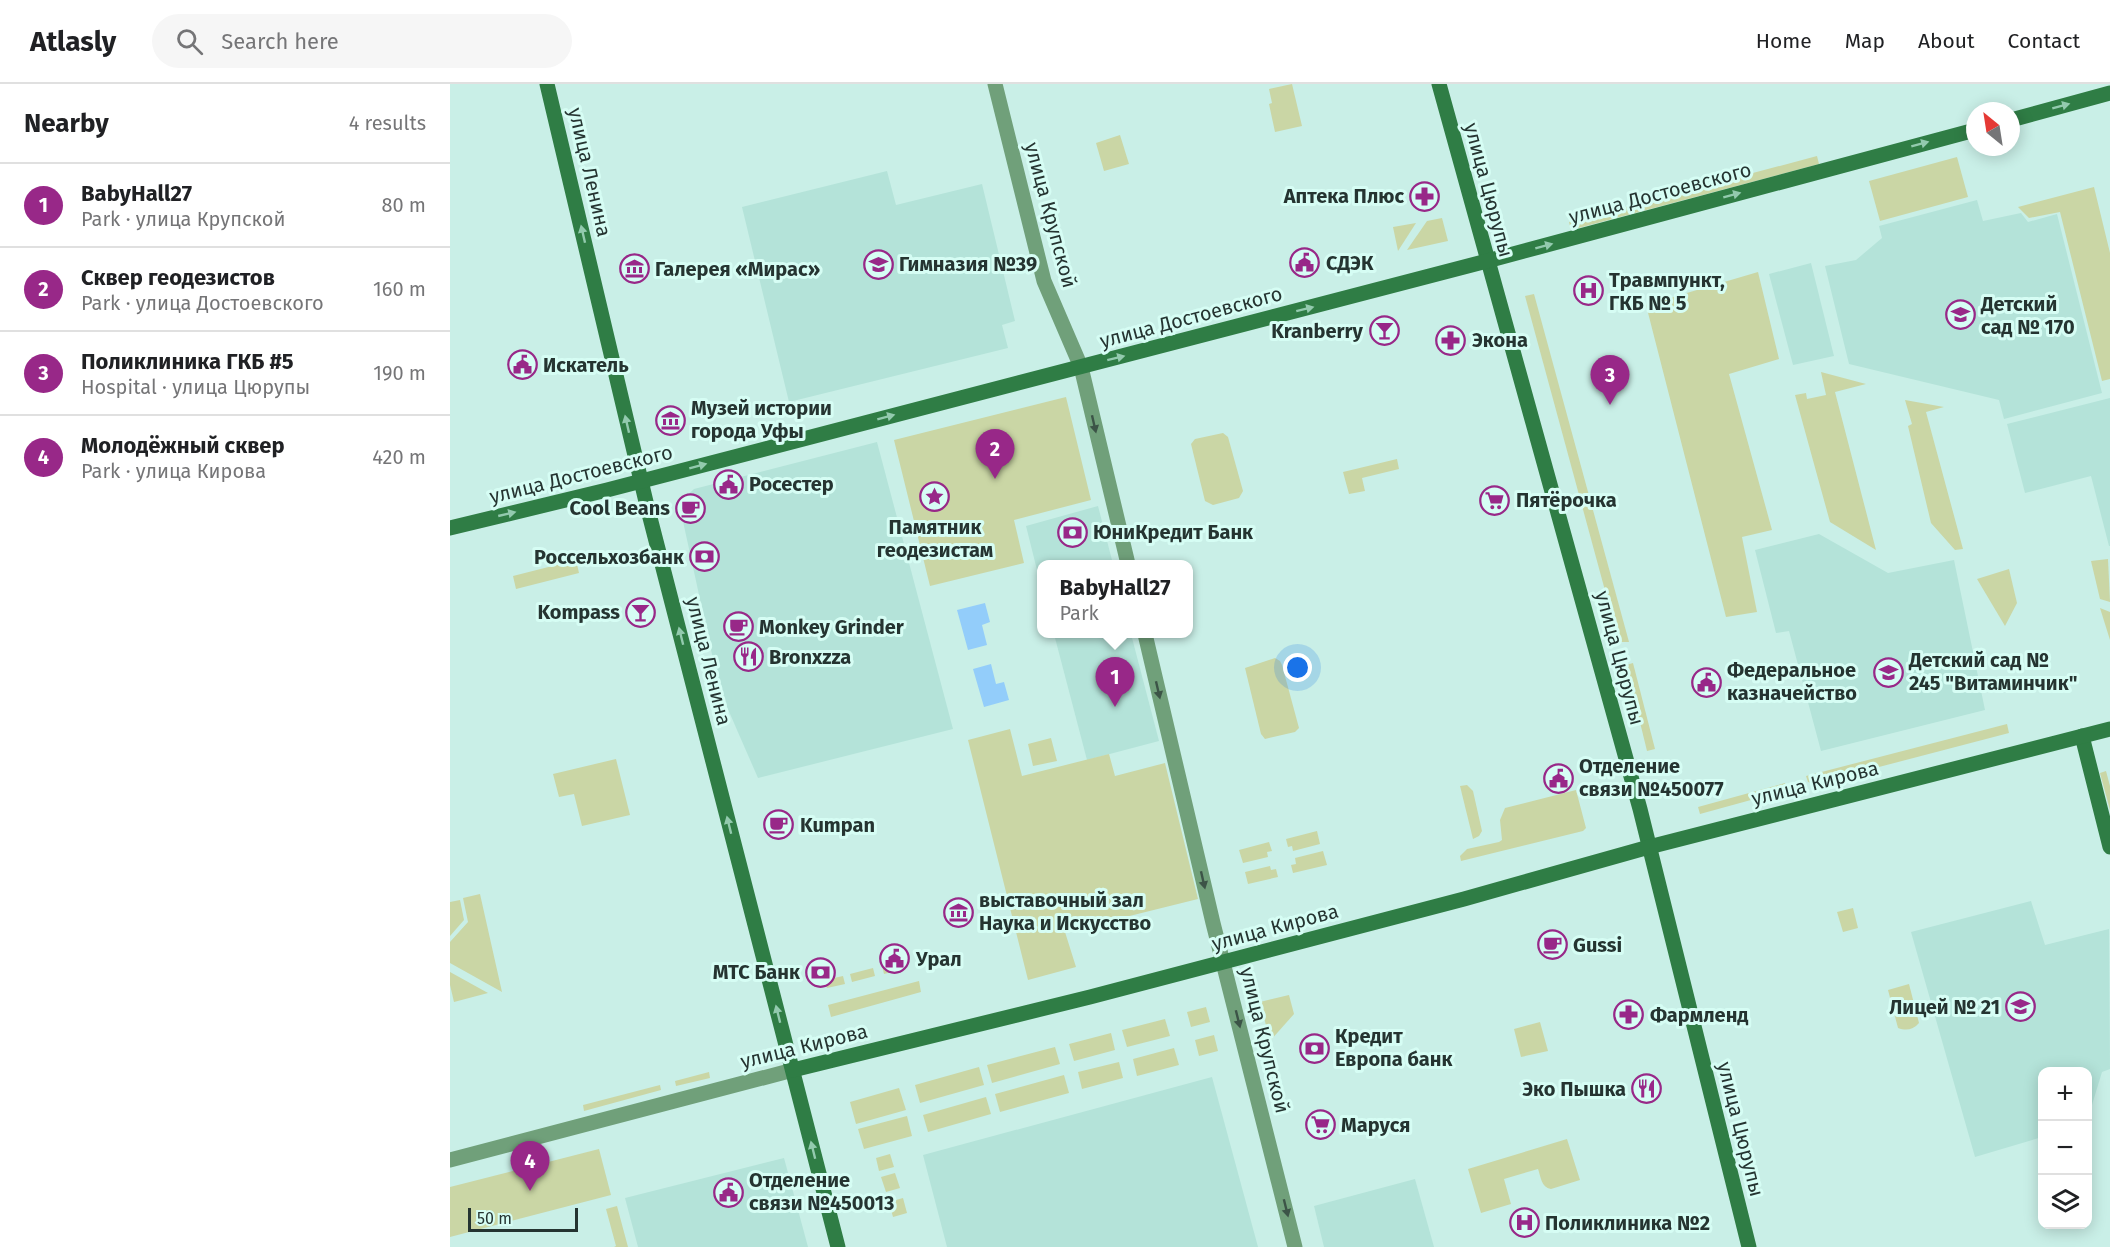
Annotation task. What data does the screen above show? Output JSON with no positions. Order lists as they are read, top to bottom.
{
  "streets": {
    "main road": [
      "улица Ленина",
      "улица Цюрупы",
      "улица Достоевского",
      "улица Кирова"
    ],
    "street": ["улица Крупской"]
  },
  "crossings": [
    ["улица Ленина", "улица Достоевского"],
    ["улица Ленина", "улица Кирова"],
    ["улица Цюрупы", "улица Достоевского"],
    ["улица Цюрупы", "улица Кирова"],
    ["улица Достоевского", "улица Крупской"],
    ["улица Крупской", "улица Кирова"]
  ],
  "one_way": ["улица Ленина", "улица Достоевского", "улица Крупской"],
  "places": {
    "pharmacy": ["Аптека Плюс", "Экона", "Фармленд"],
    "public building": [
      "СДЭК",
      "Искатель",
      "Росестер",
      "Федеральное казначейство",
      "Отделение связи №450077",
      "Урал",
      "Отделение связи №450013"
    ],
    "school or university": [
      "Гимназия №39",
      "Детский сад № 170",
      "Детский сад № 245 \"Витаминчик\"",
      "Лицей № 21"
    ],
    "museum": ["Галерея «Мирас»", "Музей истории города Уфы", "выставочный зал Наука и Искусство"],
    "hospital": ["Травмпункт, ГКБ № 5", "Поликлиника №2"],
    "bar": ["Kranberry", "Kompass"],
    "place": ["Памятник геодезистам"],
    "supermarket": ["Пятёрочка", "Маруся"],
    "cafe": [
      "Cool Beans",
      "Monkey Grinder",
      "Kumpan",
      "Gussi"
    ],
    "bank": [
      "ЮниКредит Банк",
      "Россельхозбанк",
      "МТС Банк",
      "Кредит Европа банк"
    ],
    "restaurant": ["Bronxzza", "Эко Пышка"]
  },
  "scale_bar": "50 m",
  "north": "top left",
  "page": {
    "header": "Atlasly",
    "search": "Search here",
    "nav": [
      "Home",
      "Map",
      "About",
      "Contact"
    ],
    "heading": ["Nearby", "4 results"],
    "list": [
      {
        "mark": "1",
        "name": "BabyHall27",
        "note": "Park · улица Крупской",
        "value": "80 m"
      },
      {
        "mark": "2",
        "name": "Сквер геодезистов",
        "note": "Park · улица Достоевского",
        "value": "160 m"
      },
      {
        "mark": "3",
        "name": "Поликлиника ГКБ #5",
        "note": "Hospital · улица Цюрупы",
        "value": "190 m"
      },
      {
        "mark": "4",
        "name": "Молодёжный сквер",
        "note": "Park · улица Кирова",
        "value": "420 m"
      }
    ],
    "pins": [
      "3",
      "2",
      "1",
      "4"
    ],
    "popup": ["BabyHall27", "Park"],
    "map_buttons": ["+", "−"],
    "scale": "50 m"
  }
}
